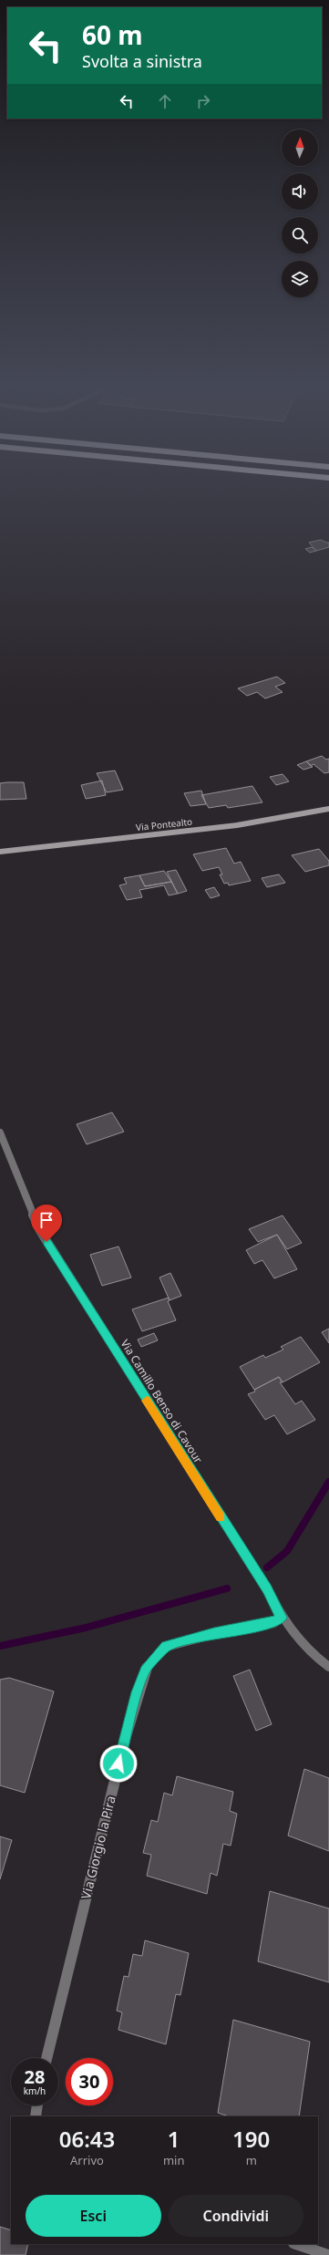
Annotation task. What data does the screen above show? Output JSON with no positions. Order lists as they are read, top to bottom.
{
  "streets": {
    "street": ["Via Pontealto", "Via Camillo Benso di Cavour", "Via Giorgio la Pira"]
  },
  "crossings": [
    ["Via Camillo Benso di Cavour", "Via Giorgio la Pira"]
  ],
  "north": "top",
  "page": {
    "turn": ["60 m", "Svolta a sinistra"],
    "speed": "28 km/h",
    "limit": "30",
    "eta": [
      "06:43",
      "Arrivo",
      "1",
      "min",
      "190",
      "m"
    ],
    "buttons": ["Esci", "Condividi"]
  }
}
